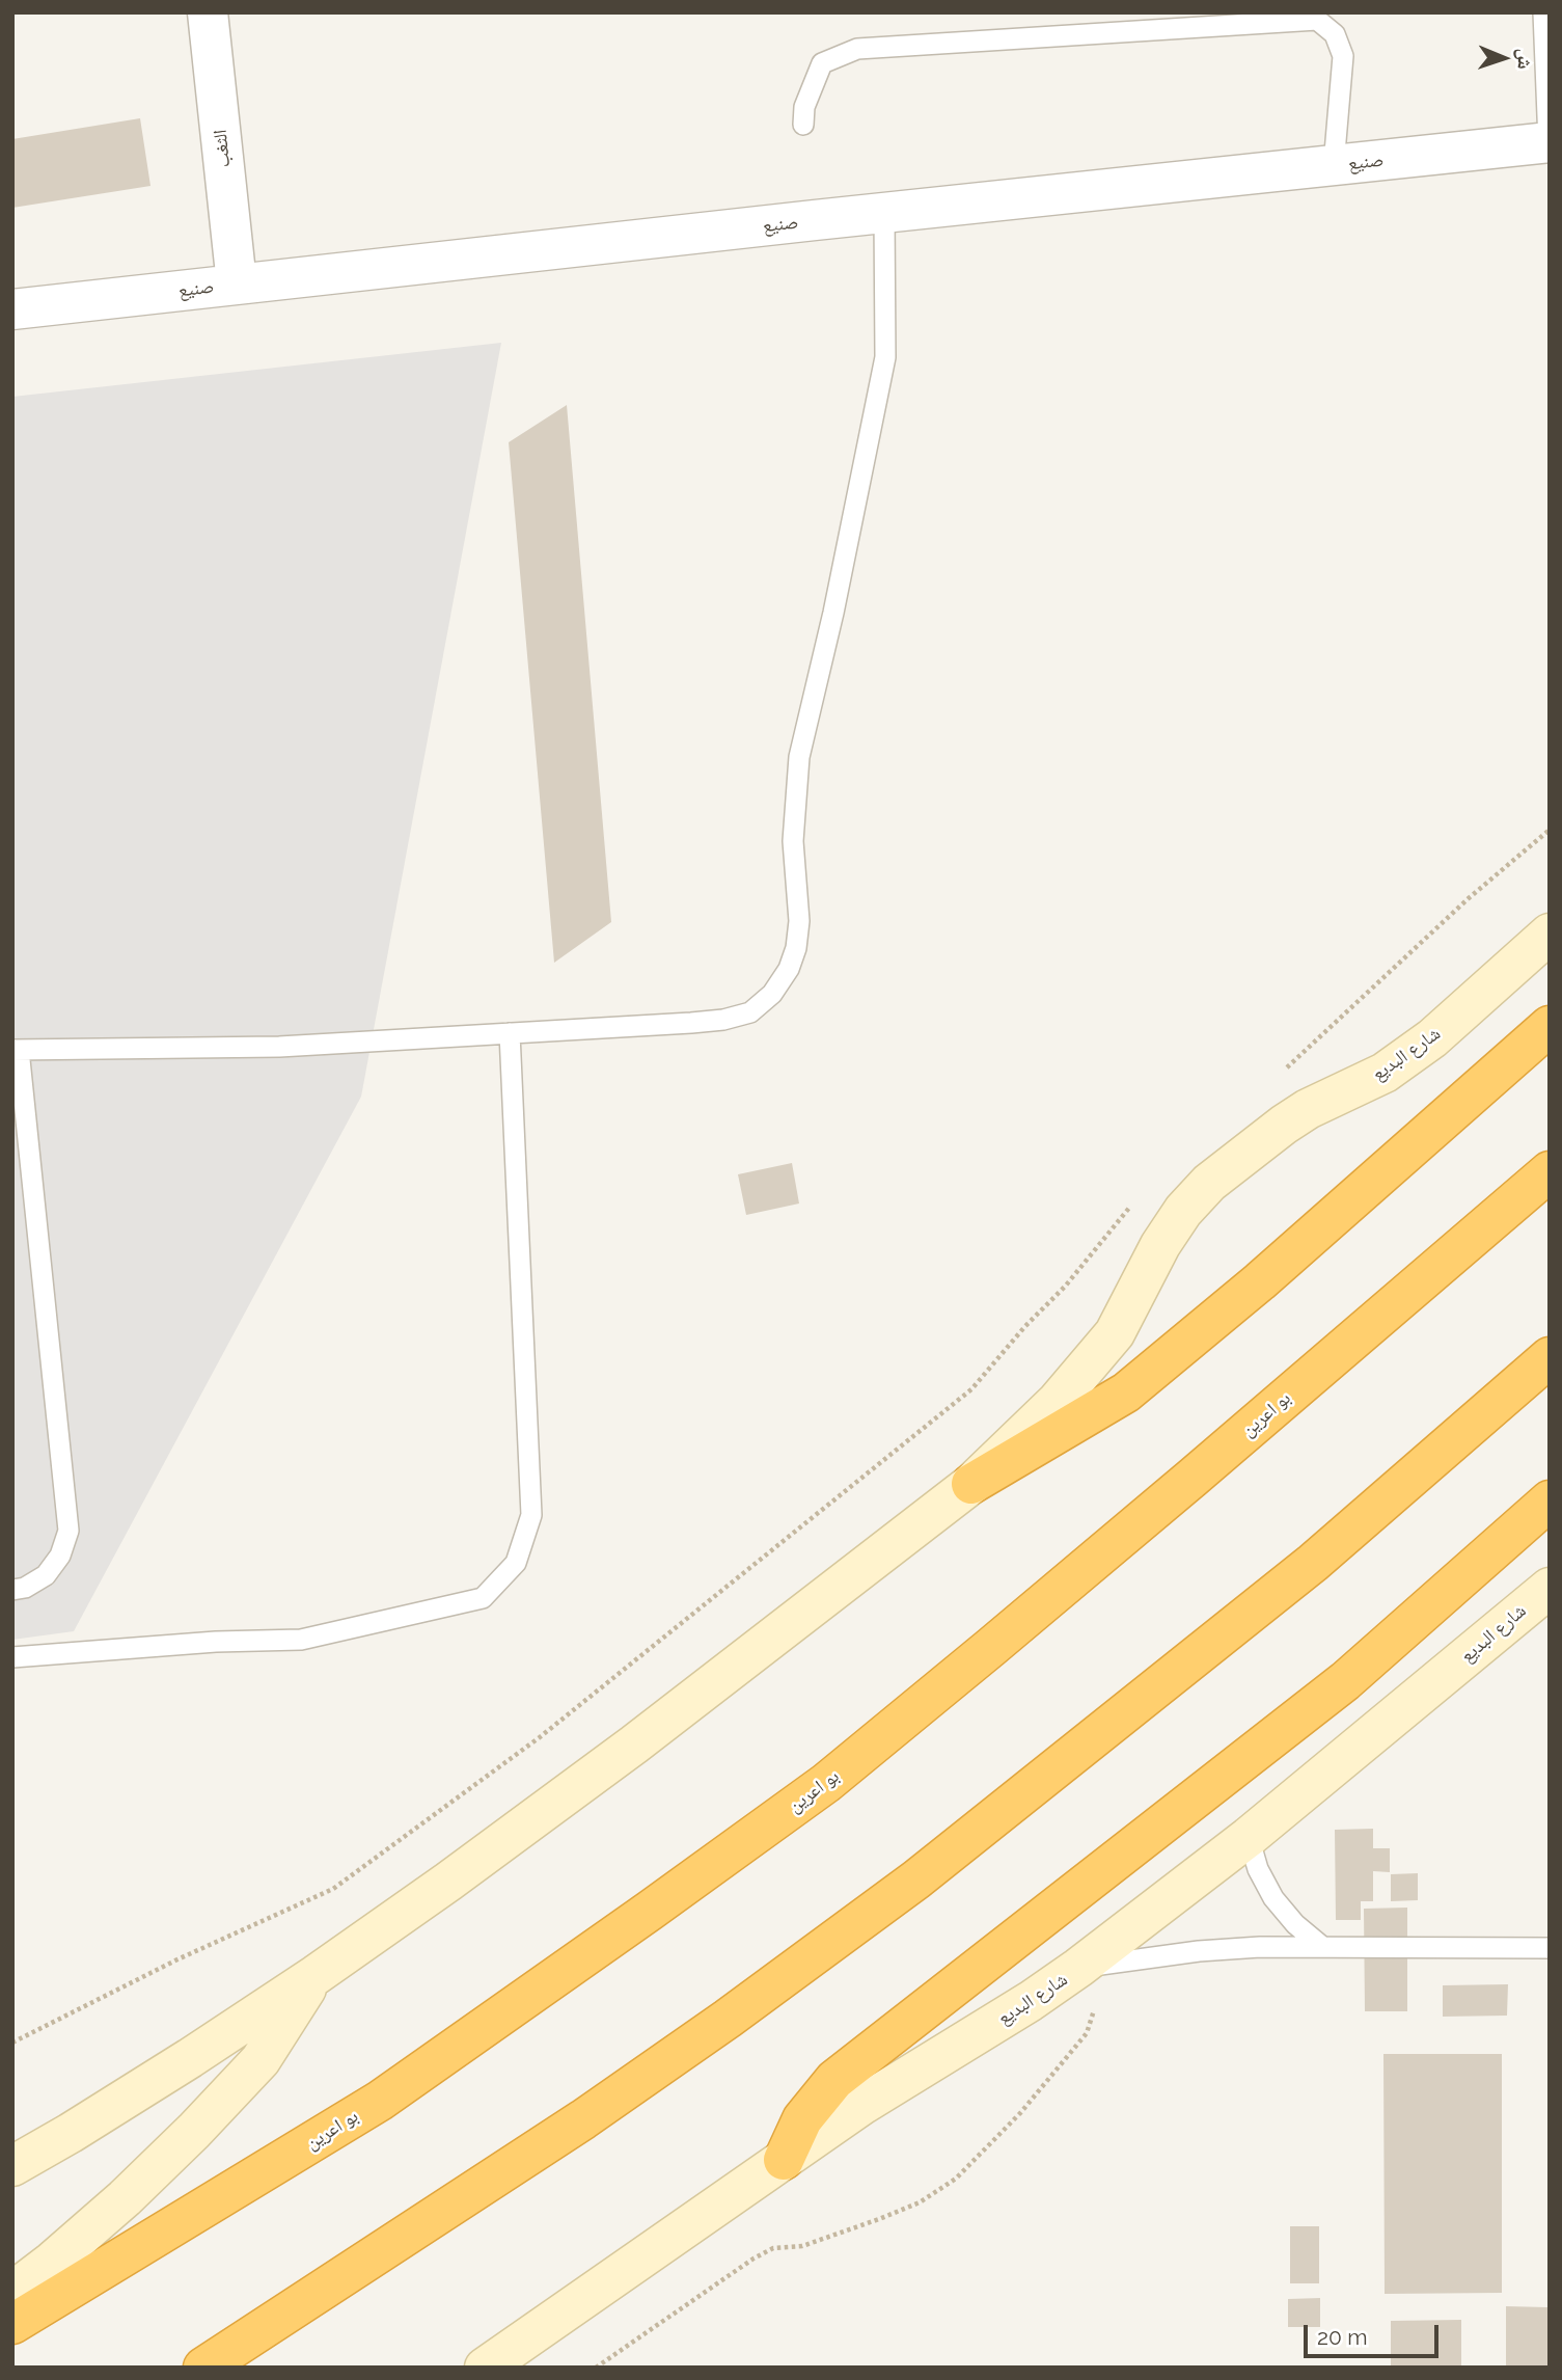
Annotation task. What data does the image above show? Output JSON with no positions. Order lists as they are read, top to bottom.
{
  "streets": {
    "highway": ["بو اعرين"],
    "main road": ["شارع البديع"],
    "street": ["الثغب", "صنيع"]
  },
  "crossings": [
    ["الثغب", "صنيع"]
  ],
  "scale_bar": "20 m",
  "north": "right"
}
